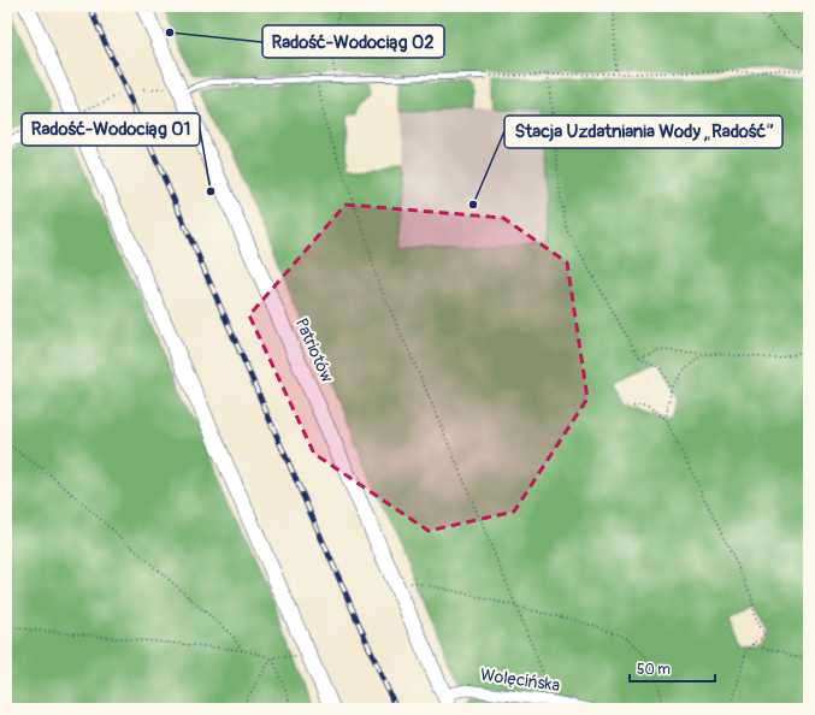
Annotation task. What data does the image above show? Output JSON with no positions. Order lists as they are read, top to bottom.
{
  "streets": {
    "main road": ["Patriotów"],
    "street": ["Wolęcińska"]
  },
  "crossings": [
    ["Patriotów", "Wolęcińska"]
  ],
  "places": ["Radość-Wodociąg 02", "Radość-Wodociąg 01", "Stacja Uzdatniania Wody „Radość”"],
  "scale_bar": "50 m"
}
